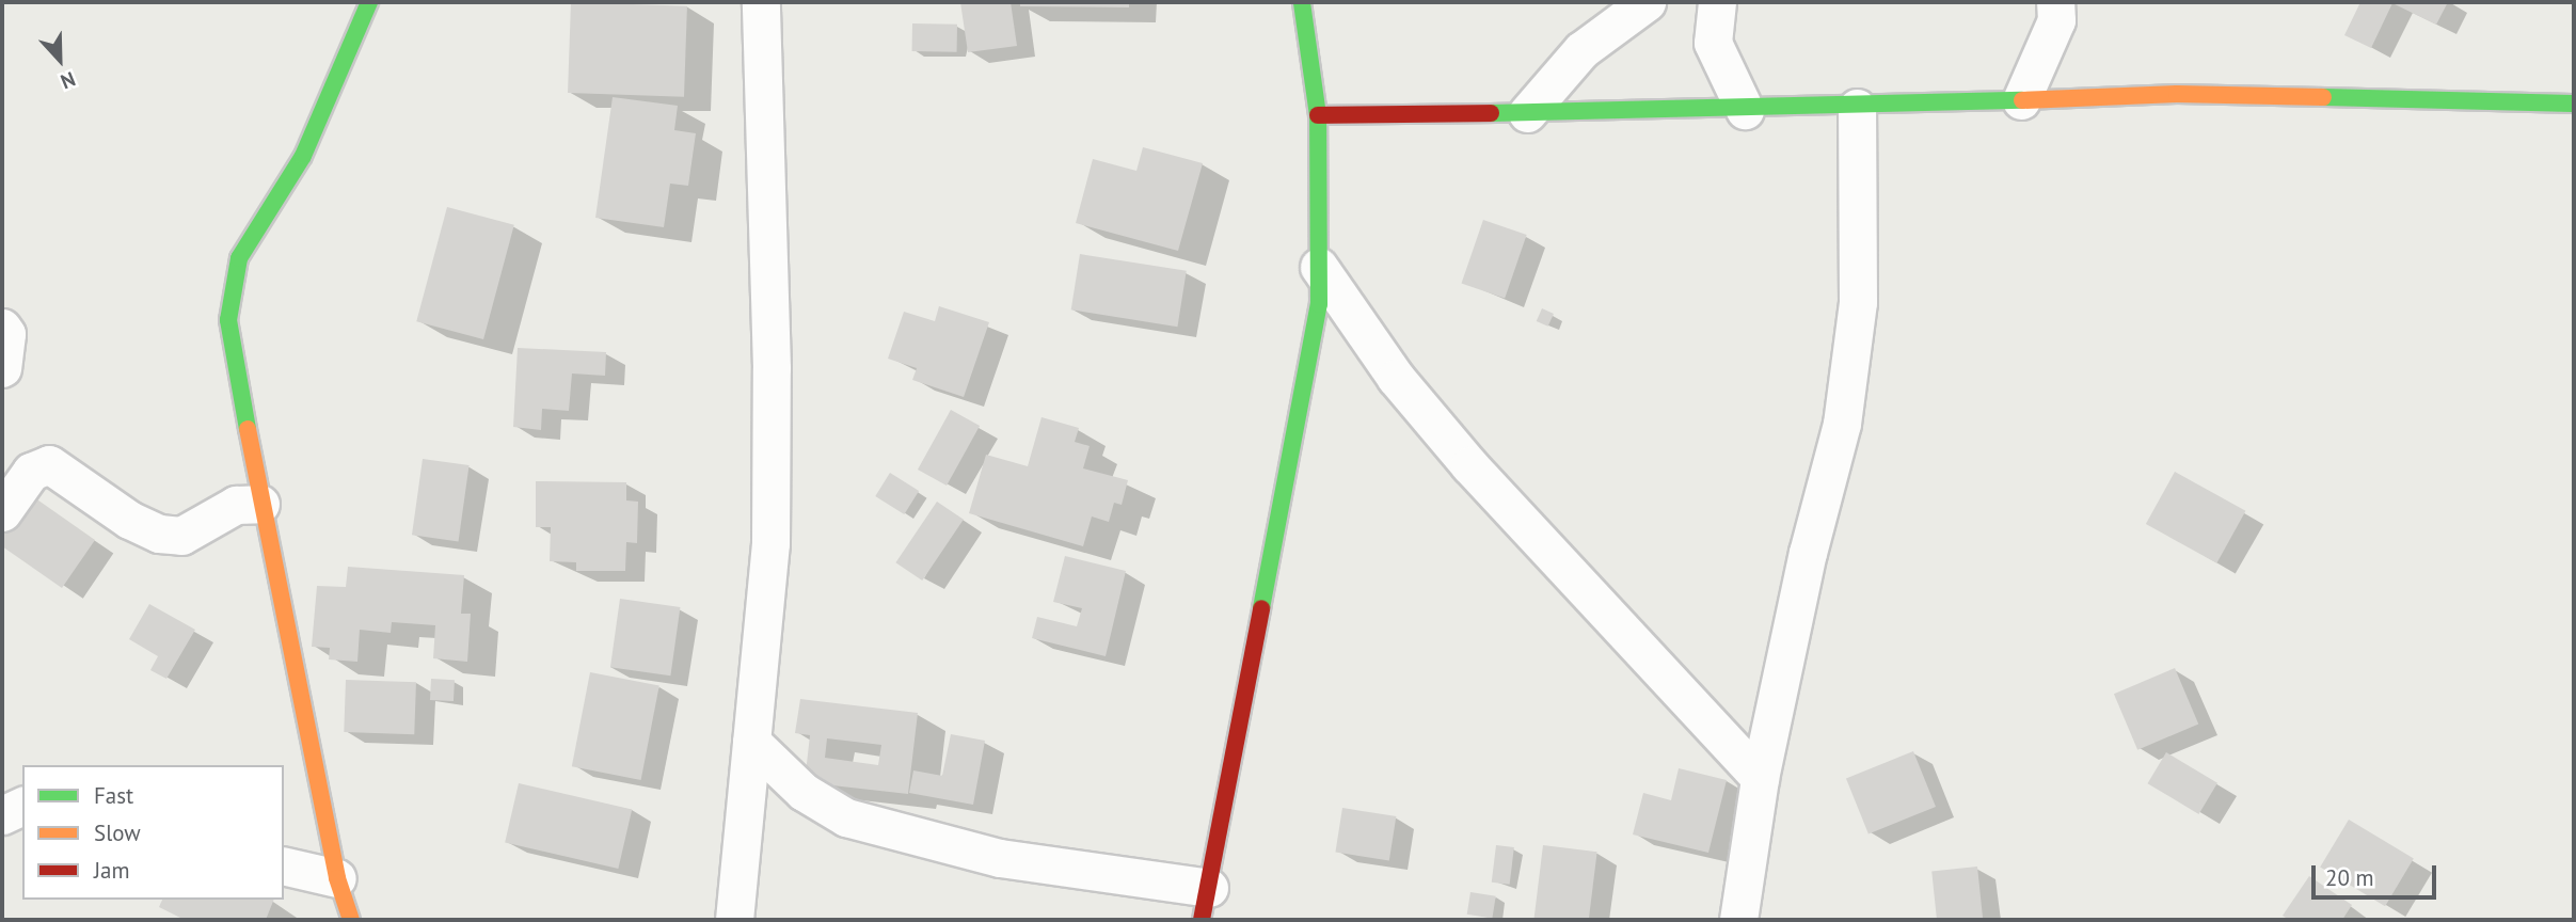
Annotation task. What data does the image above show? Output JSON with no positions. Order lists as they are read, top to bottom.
{
  "legend": ["Fast", "Slow", "Jam"],
  "scale_bar": "20 m",
  "north": "bottom"
}
